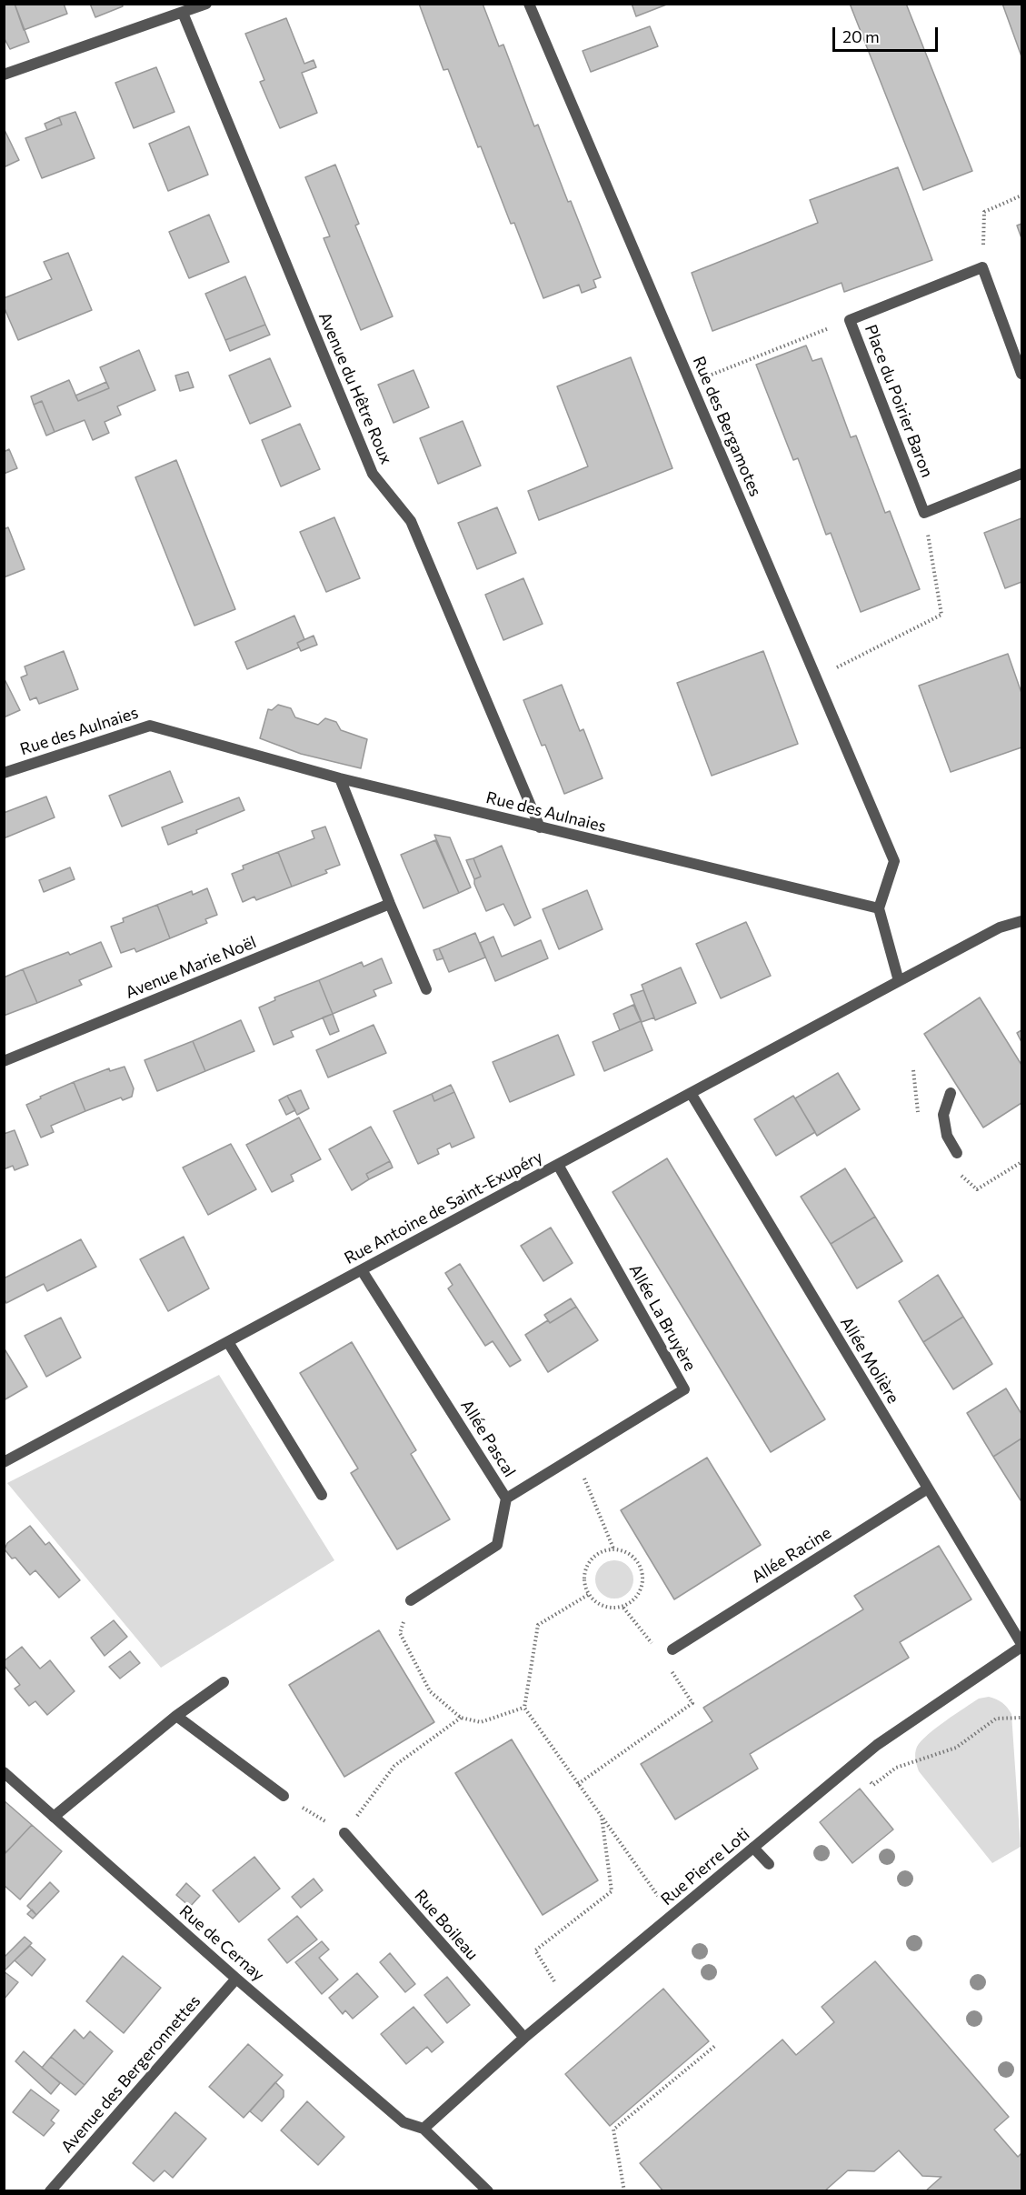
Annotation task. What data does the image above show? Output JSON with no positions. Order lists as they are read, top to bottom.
{
  "streets": {
    "street": [
      "Avenue du Hêtre Roux",
      "Place du Poirier Baron",
      "Rue des Bergamotes",
      "Rue des Aulnaies",
      "Avenue Marie Noël",
      "Rue Antoine de Saint-Exupéry",
      "Allée La Bruyère",
      "Allée Molière",
      "Allée Pascal",
      "Allée Racine",
      "Rue Pierre Loti",
      "Rue Boileau",
      "Rue de Cernay",
      "Avenue des Bergeronnettes"
    ]
  },
  "crossings": [
    ["Avenue du Hêtre Roux", "Rue des Aulnaies"],
    ["Rue des Bergamotes", "Rue des Aulnaies"],
    ["Rue Antoine de Saint-Exupéry", "Allée La Bruyère"],
    ["Rue Antoine de Saint-Exupéry", "Allée Molière"],
    ["Rue Antoine de Saint-Exupéry", "Allée Pascal"],
    ["Allée La Bruyère", "Allée Pascal"],
    ["Allée Molière", "Allée Racine"],
    ["Allée Molière", "Rue Pierre Loti"],
    ["Rue Pierre Loti", "Rue Boileau"],
    ["Rue Pierre Loti", "Rue de Cernay"],
    ["Rue de Cernay", "Avenue des Bergeronnettes"]
  ],
  "scale_bar": "20 m"
}
